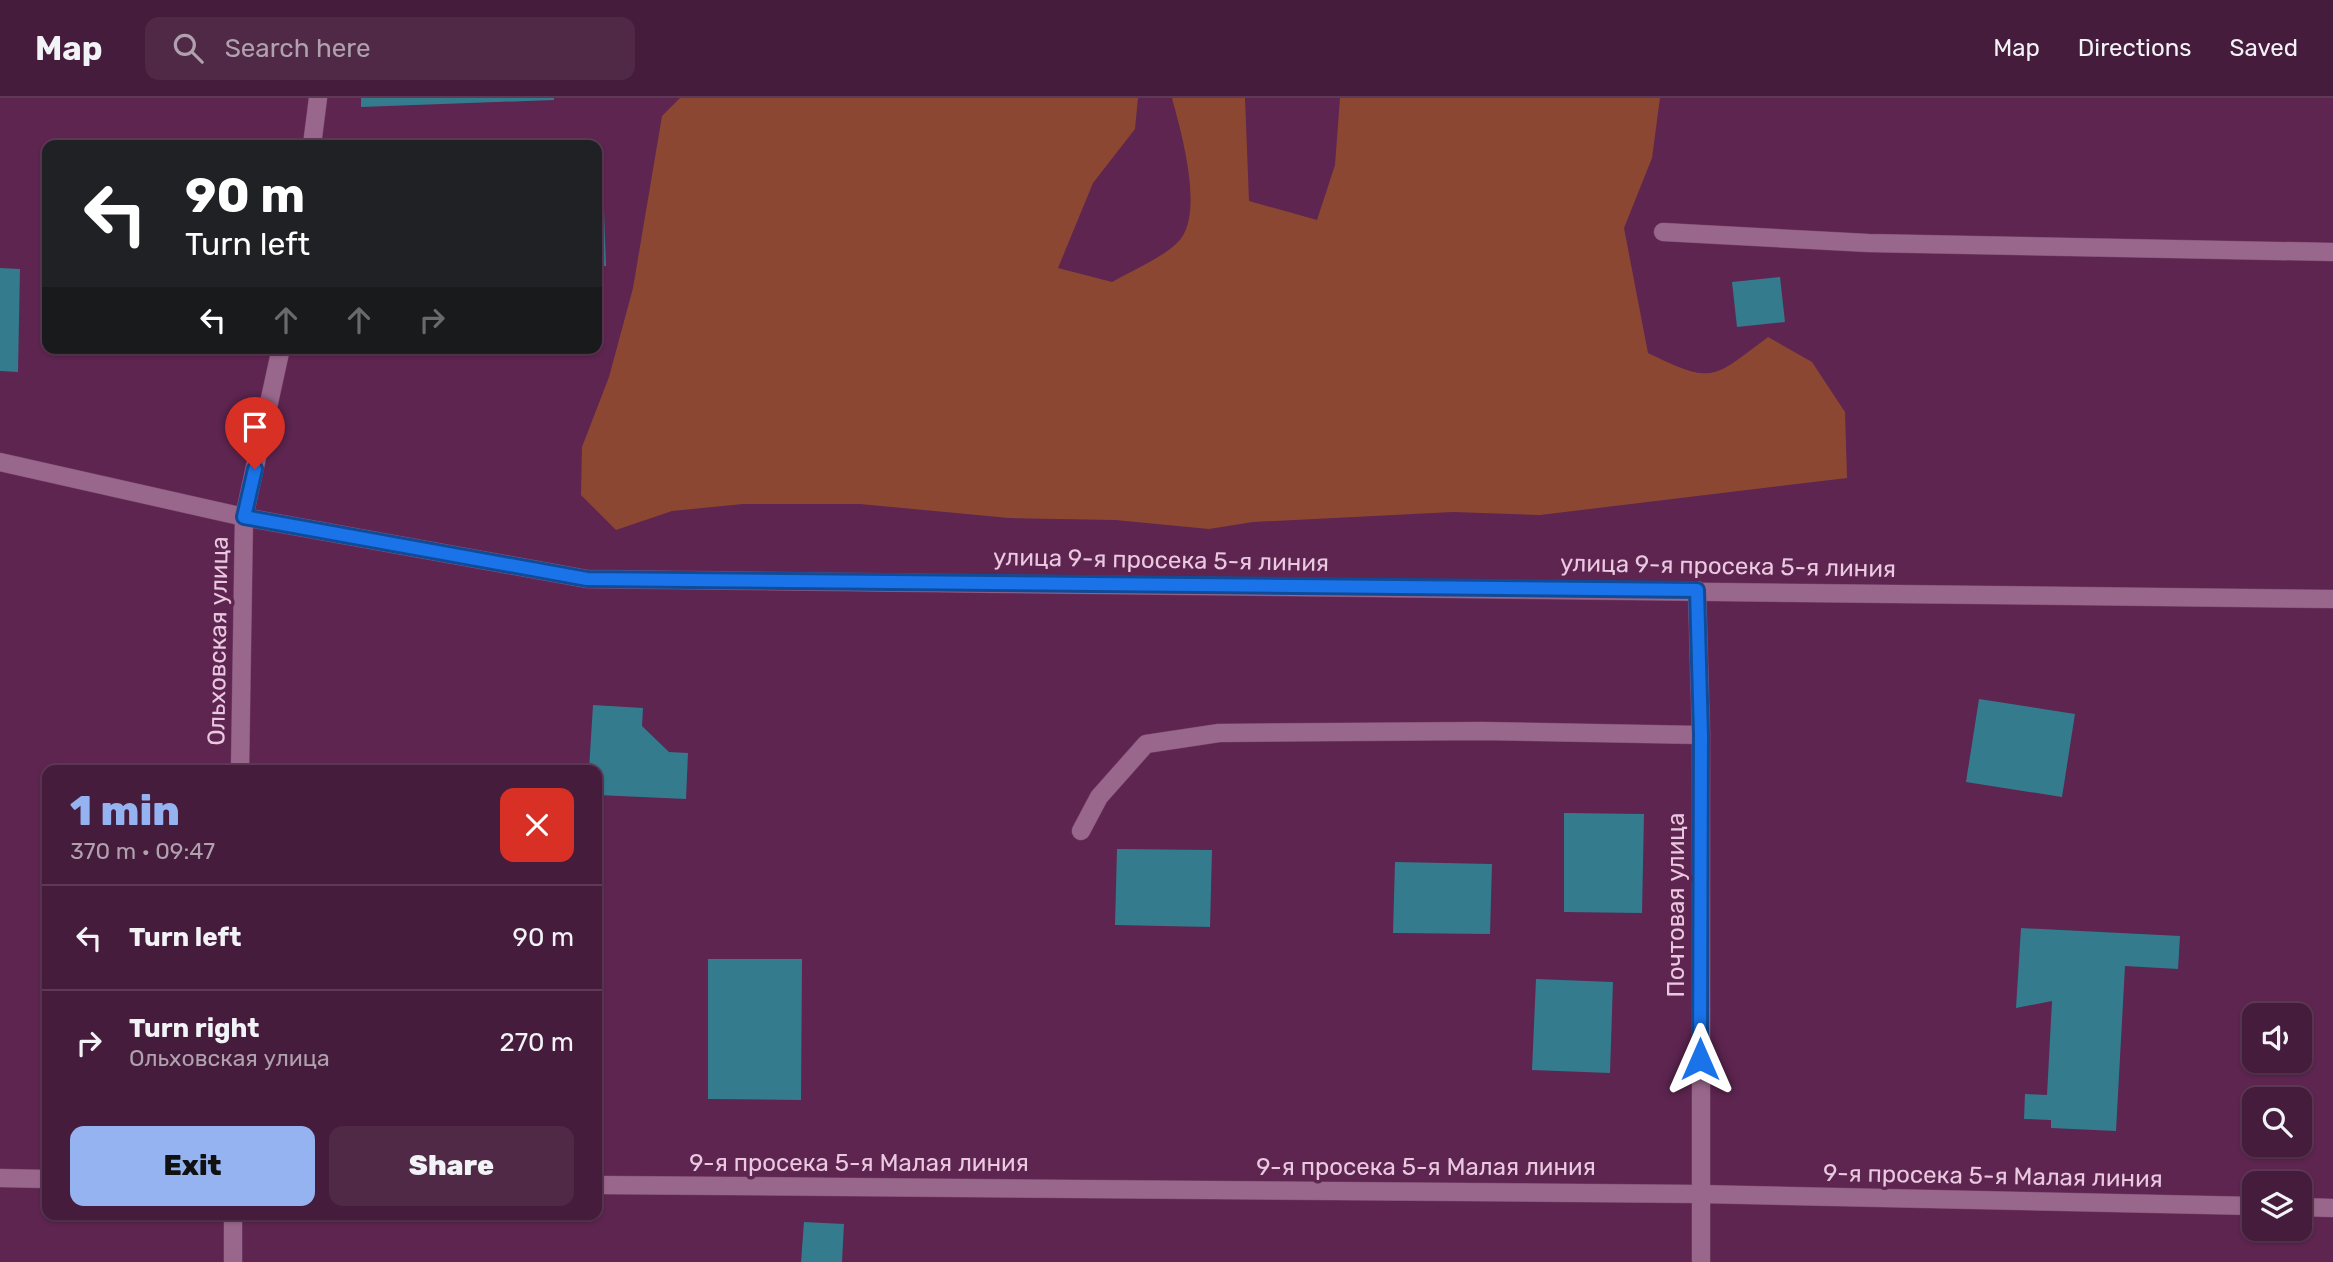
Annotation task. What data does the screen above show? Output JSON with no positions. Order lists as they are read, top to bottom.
{
  "streets": {
    "street": [
      "улица 9-я просека 5-я линия",
      "Ольховская улица",
      "Почтовая улица",
      "9-я просека 5-я Малая линия"
    ]
  },
  "crossings": [
    ["улица 9-я просека 5-я линия", "Ольховская улица"],
    ["улица 9-я просека 5-я линия", "Почтовая улица"],
    ["Почтовая улица", "9-я просека 5-я Малая линия"]
  ],
  "page": {
    "header": "Map",
    "search": "Search here",
    "nav": ["Map", "Directions", "Saved"],
    "turn": ["90 m", "Turn left"],
    "heading": ["1 min", "370 m · 09:47"],
    "list": [
      {
        "name": "Turn left",
        "value": "90 m"
      },
      {
        "name": "Turn right",
        "note": "Ольховская улица",
        "value": "270 m"
      }
    ],
    "buttons": ["Exit", "Share"]
  }
}
